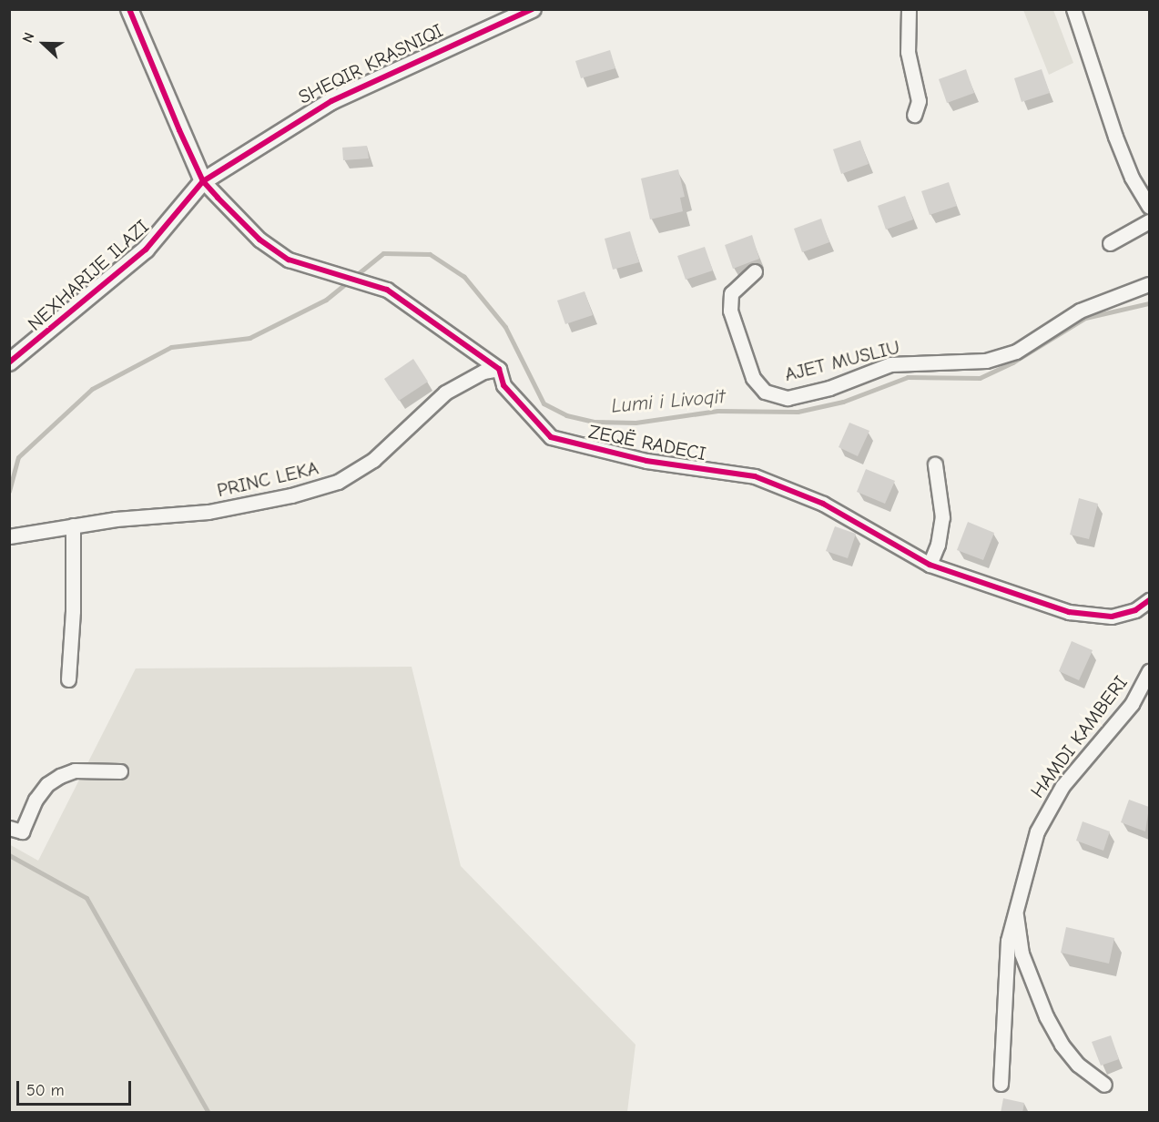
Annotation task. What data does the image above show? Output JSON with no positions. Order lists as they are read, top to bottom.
{
  "streets": {
    "street": [
      "SHEQIR KRASNIQI",
      "NEXHARIJE ILAZI",
      "AJET MUSLIU",
      "ZEQË RADECI",
      "PRINC LEKA",
      "HAMDI KAMBERI"
    ]
  },
  "crossings": [
    ["SHEQIR KRASNIQI", "NEXHARIJE ILAZI"],
    ["SHEQIR KRASNIQI", "ZEQË RADECI"],
    ["NEXHARIJE ILAZI", "ZEQË RADECI"],
    ["ZEQË RADECI", "PRINC LEKA"]
  ],
  "water": ["Lumi i Livoqit"],
  "scale_bar": "50 m",
  "north": "left"
}
